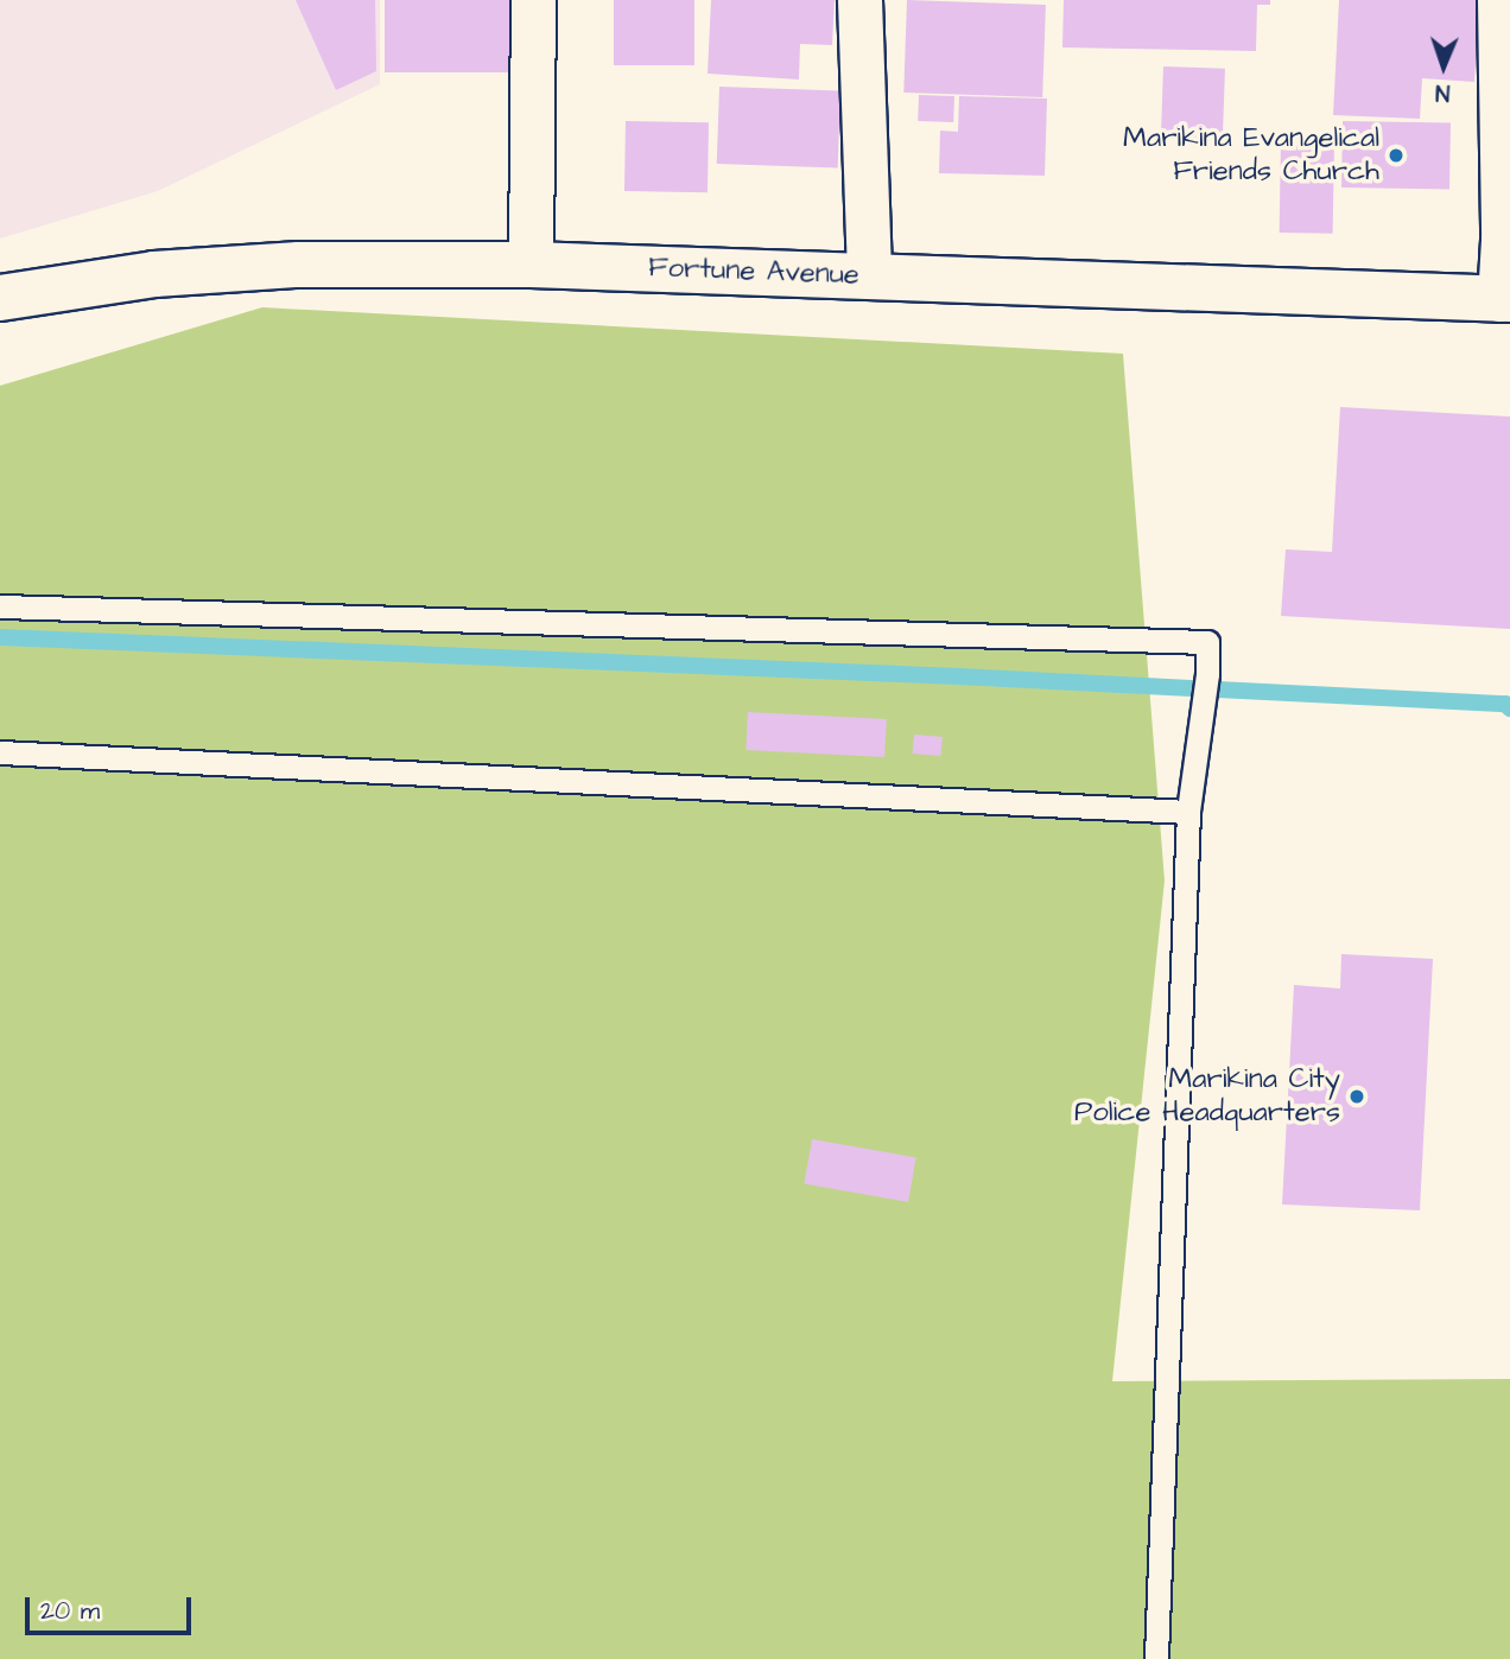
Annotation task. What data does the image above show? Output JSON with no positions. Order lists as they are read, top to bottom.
{
  "streets": {
    "main road": ["Fortune Avenue"]
  },
  "places": ["Marikina Evangelical Friends Church", "Marikina City Police Headquarters"],
  "scale_bar": "20 m",
  "north": "bottom"
}
